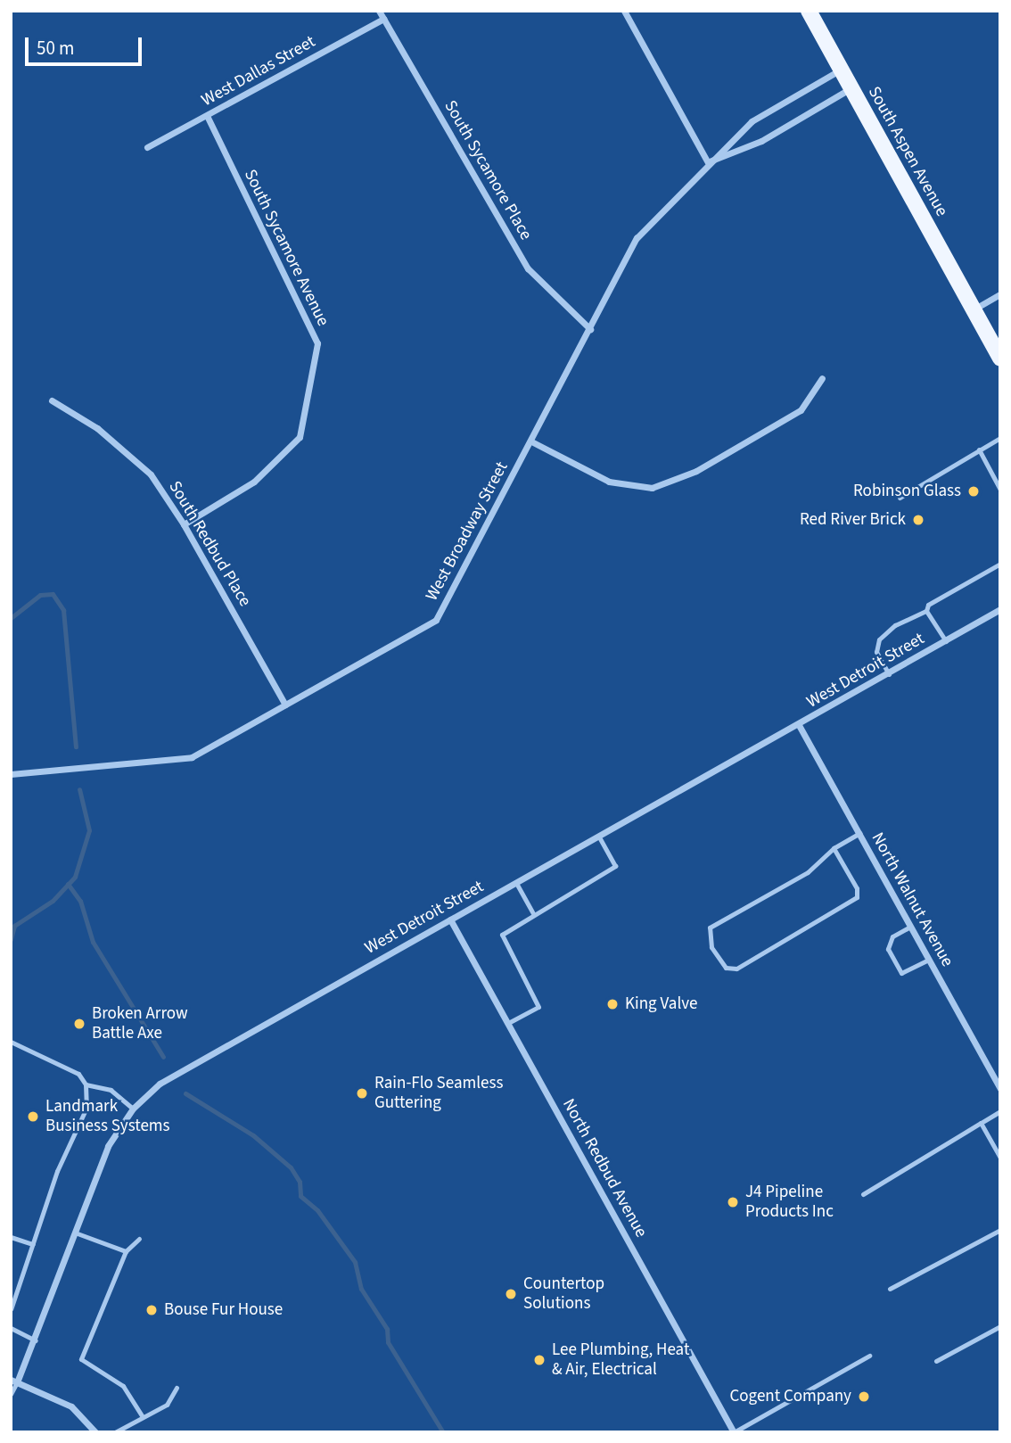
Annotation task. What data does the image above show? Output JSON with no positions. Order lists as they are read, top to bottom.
{
  "streets": {
    "main road": ["South Aspen Avenue"],
    "street": [
      "West Dallas Street",
      "South Sycamore Place",
      "South Sycamore Avenue",
      "West Broadway Street",
      "South Redbud Place",
      "West Detroit Street",
      "North Walnut Avenue",
      "North Redbud Avenue"
    ]
  },
  "crossings": [
    ["West Dallas Street", "South Sycamore Place"],
    ["West Dallas Street", "South Sycamore Avenue"],
    ["South Aspen Avenue", "West Broadway Street"],
    ["South Sycamore Place", "West Broadway Street"],
    ["South Sycamore Avenue", "South Redbud Place"],
    ["West Broadway Street", "South Redbud Place"],
    ["West Detroit Street", "North Walnut Avenue"],
    ["West Detroit Street", "North Redbud Avenue"]
  ],
  "places": [
    "Robinson Glass",
    "Red River Brick",
    "King Valve",
    "Broken Arrow Battle Axe",
    "Rain-Flo Seamless Guttering",
    "Landmark Business Systems",
    "J4 Pipeline Products Inc",
    "Countertop Solutions",
    "Bouse Fur House",
    "Lee Plumbing, Heat & Air, Electrical",
    "Cogent Company"
  ],
  "scale_bar": "50 m"
}
